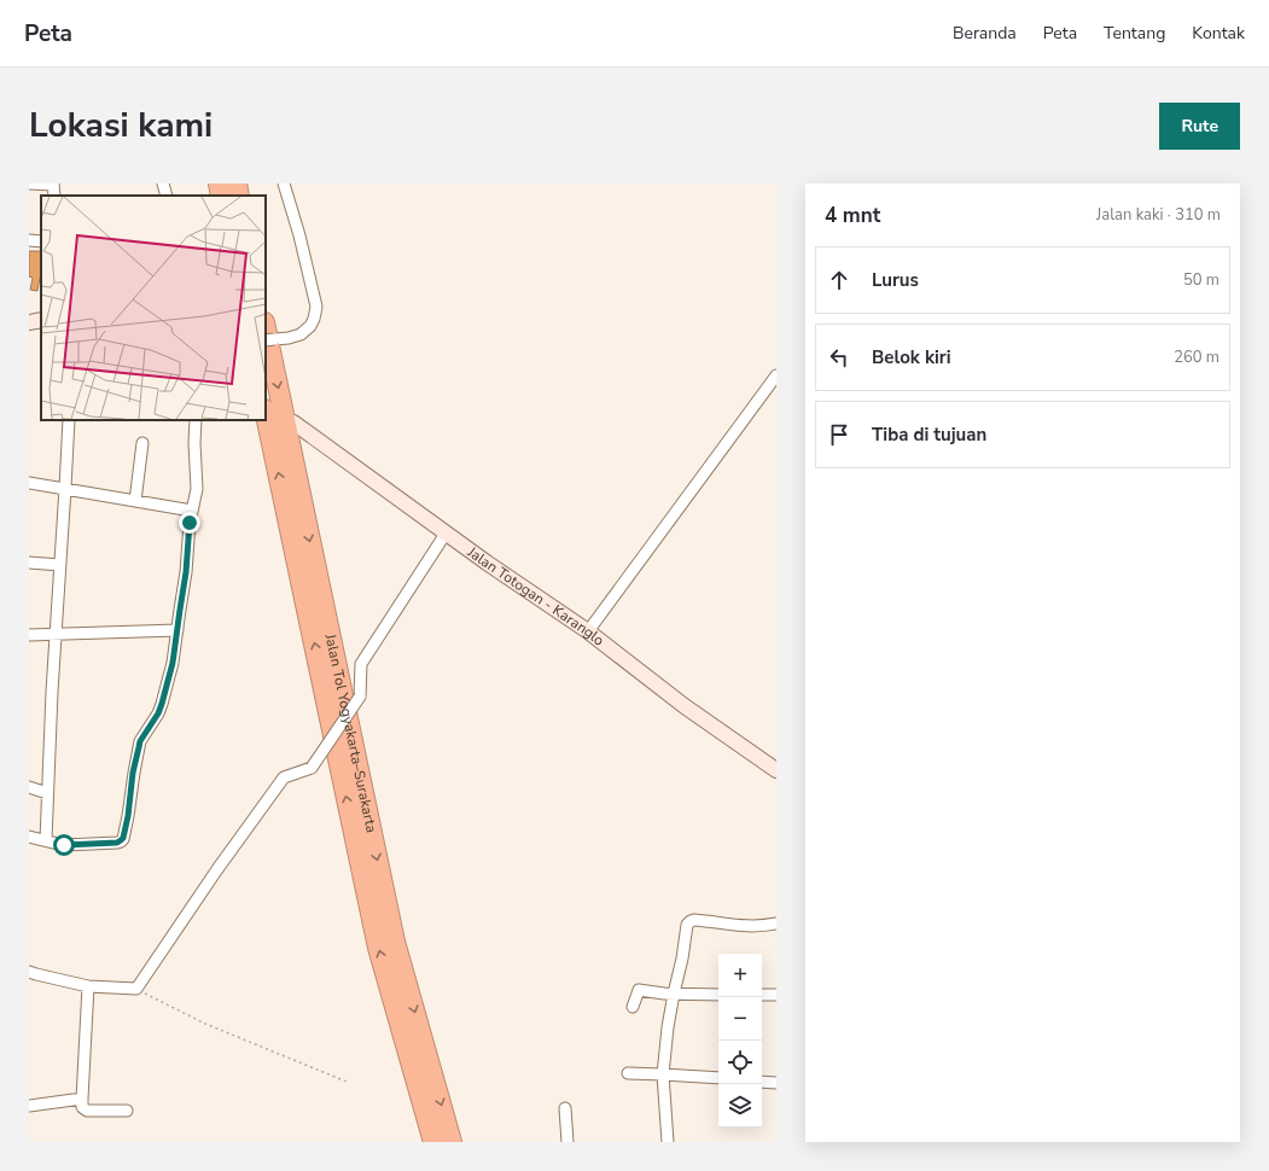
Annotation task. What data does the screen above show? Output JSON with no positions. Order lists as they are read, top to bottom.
{
  "streets": {
    "highway": ["Jalan Tol Yogyakarta–Surakarta"],
    "main road": ["Jalan Totogan - Karanglo"]
  },
  "page": {
    "header": "Peta",
    "nav": [
      "Beranda",
      "Peta",
      "Tentang",
      "Kontak"
    ],
    "title": "Lokasi kami",
    "buttons": "Rute",
    "heading": ["4 mnt", "Jalan kaki · 310 m"],
    "list": [
      ["Lurus", "50 m"],
      ["Belok kiri", "260 m"],
      "Tiba di tujuan"
    ],
    "map_buttons": ["+", "−"]
  }
}
